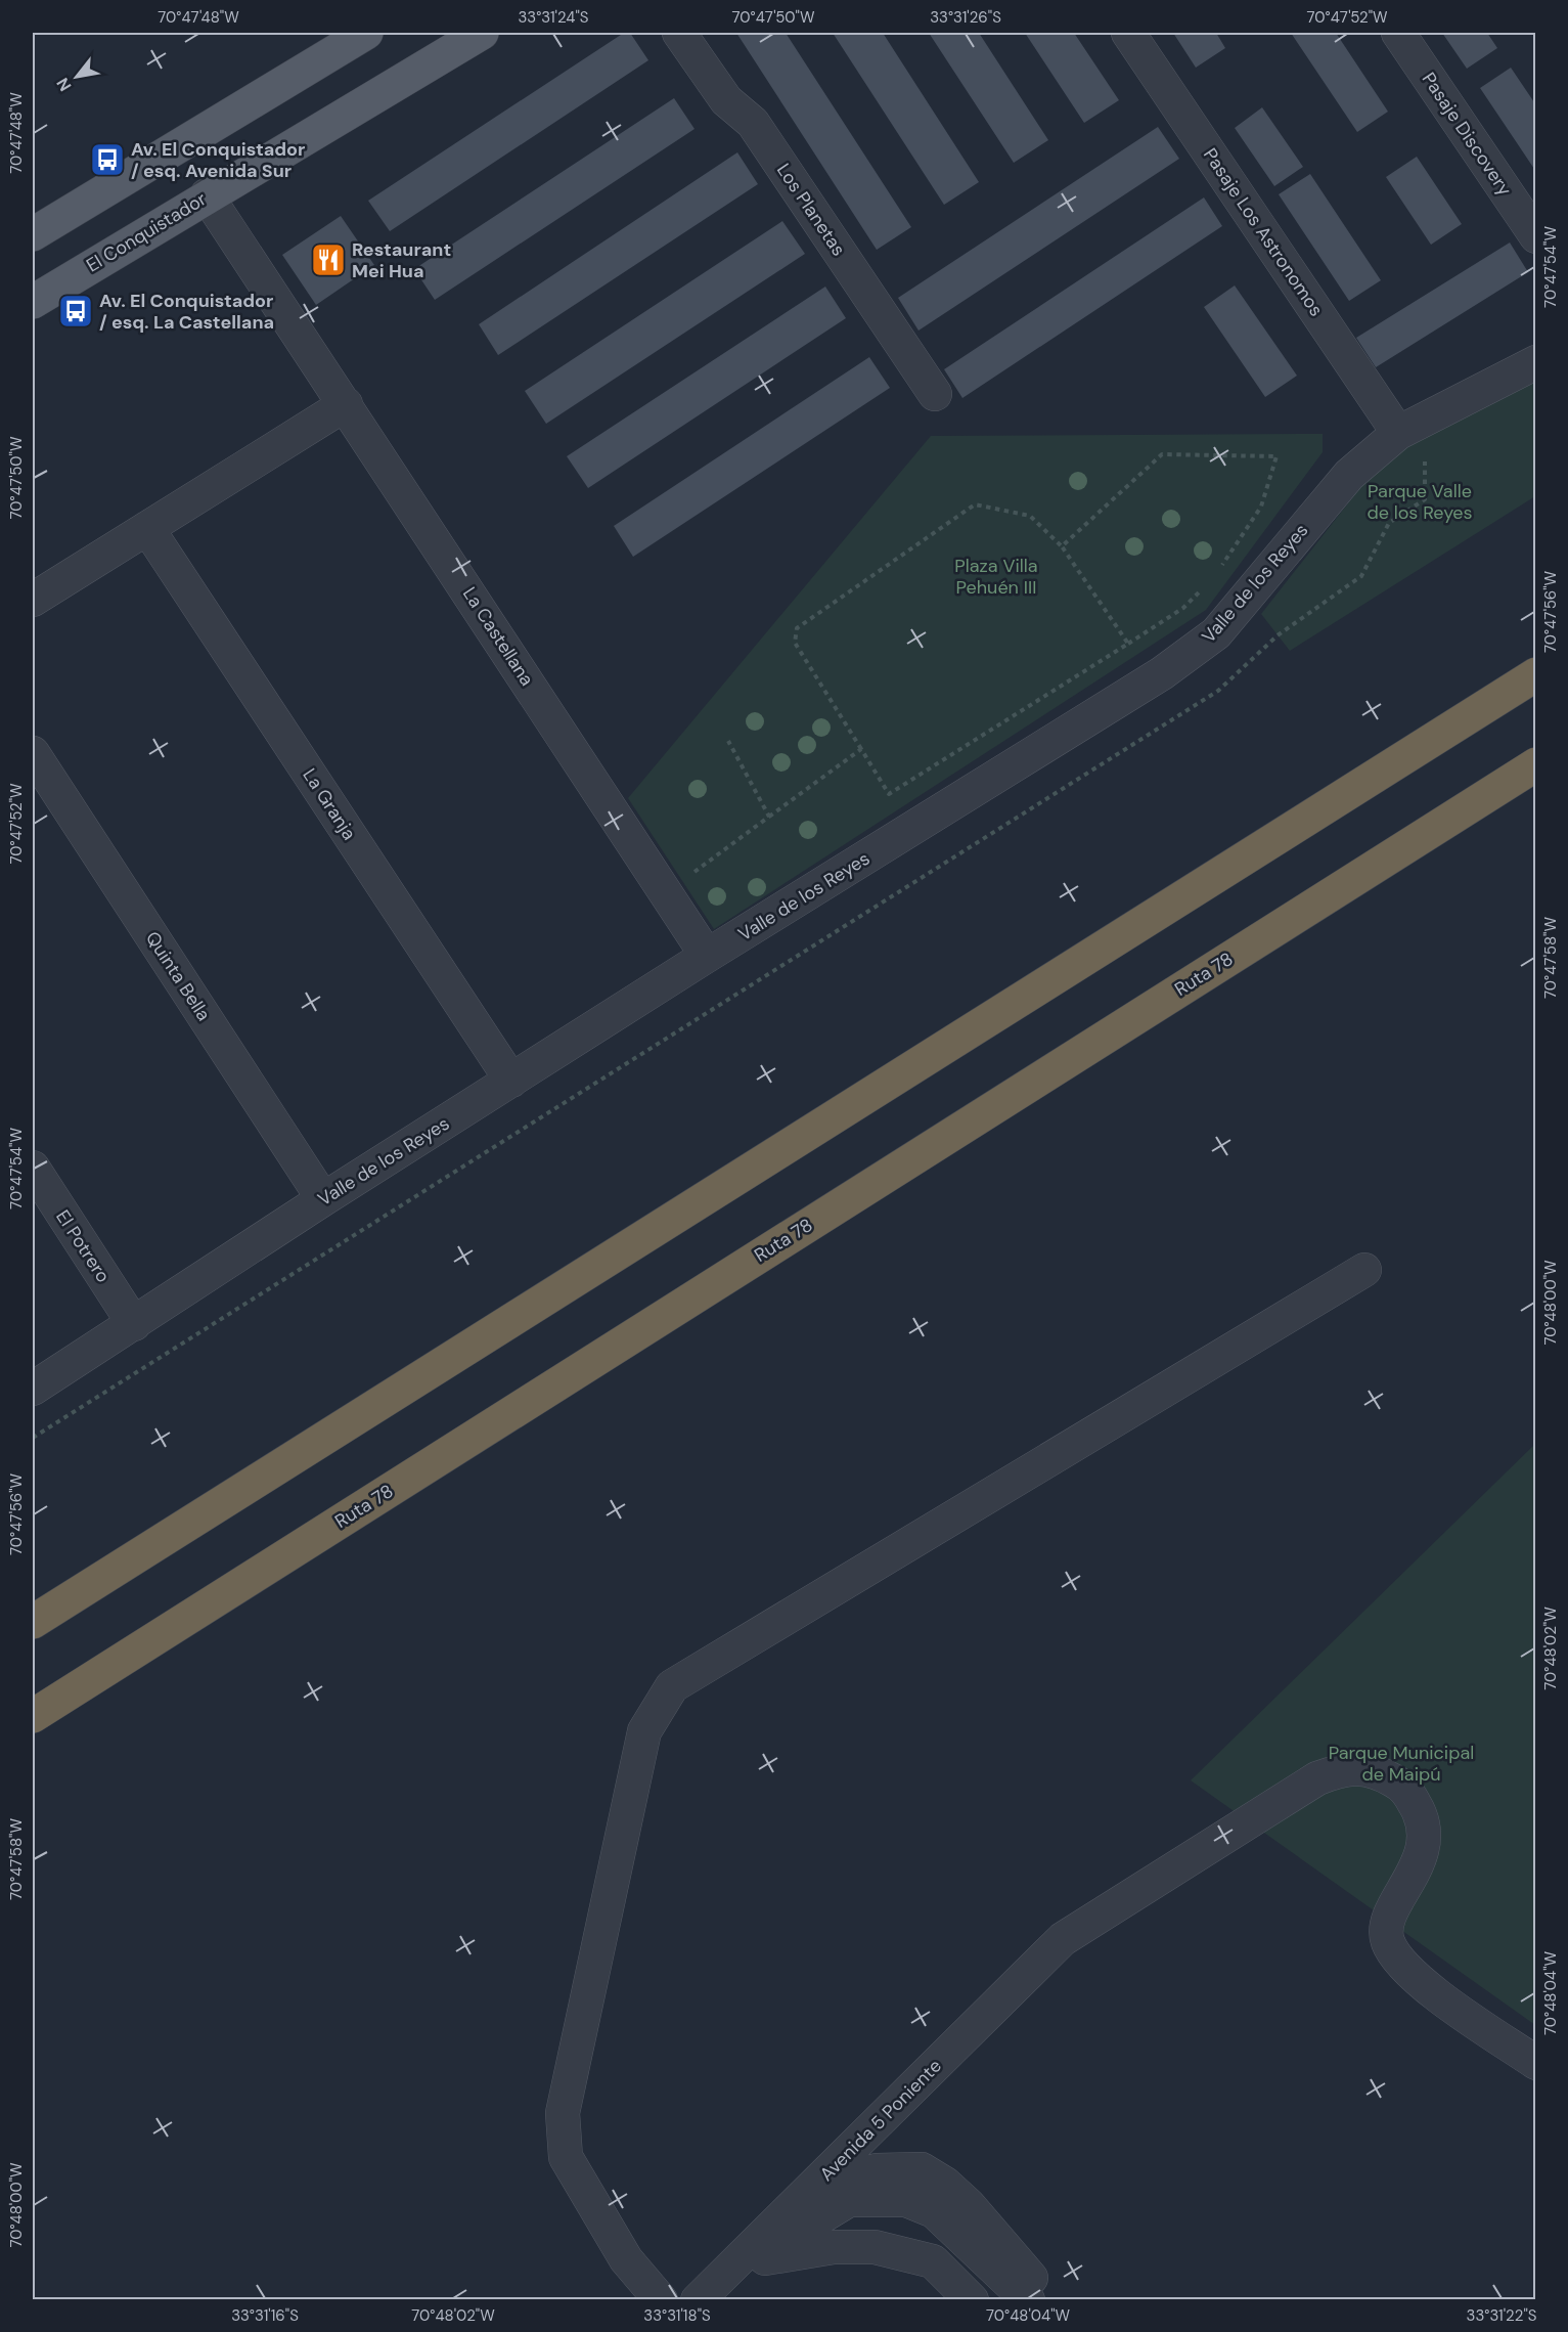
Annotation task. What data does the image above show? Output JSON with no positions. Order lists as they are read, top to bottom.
{
  "streets": {
    "highway": ["Ruta 78"],
    "main road": ["El Conquistador"],
    "street": [
      "Pasaje Discovery",
      "Los Planetas",
      "Pasaje Los Astronomos",
      "Valle de los Reyes",
      "La Castellana",
      "La Granja",
      "Quinta Bella",
      "El Potrero",
      "Avenida 5 Poniente"
    ]
  },
  "crossings": [
    ["El Conquistador", "La Castellana"],
    ["Pasaje Los Astronomos", "Valle de los Reyes"],
    ["Valle de los Reyes", "La Castellana"],
    ["Valle de los Reyes", "La Granja"],
    ["Valle de los Reyes", "Quinta Bella"],
    ["Valle de los Reyes", "El Potrero"]
  ],
  "parks": ["Parque Valle de los Reyes", "Plaza Villa Pehuén III", "Parque Municipal de Maipú"],
  "places": {
    "bus stop": ["Av. El Conquistador / esq. Avenida Sur", "Av. El Conquistador / esq. La Castellana"],
    "restaurant": ["Restaurant Mei Hua"]
  },
  "north": "bottom left",
  "coordinates": [
    "70°47'48\"W",
    "33°31'24\"S",
    "70°47'50\"W",
    "33°31'26\"S",
    "70°47'52\"W",
    "70°47'54\"W",
    "70°47'56\"W",
    "70°47'58\"W",
    "70°48'00\"W",
    "70°48'02\"W",
    "70°48'04\"W",
    "33°31'16\"S",
    "33°31'18\"S",
    "33°31'22\"S"
  ]
}
